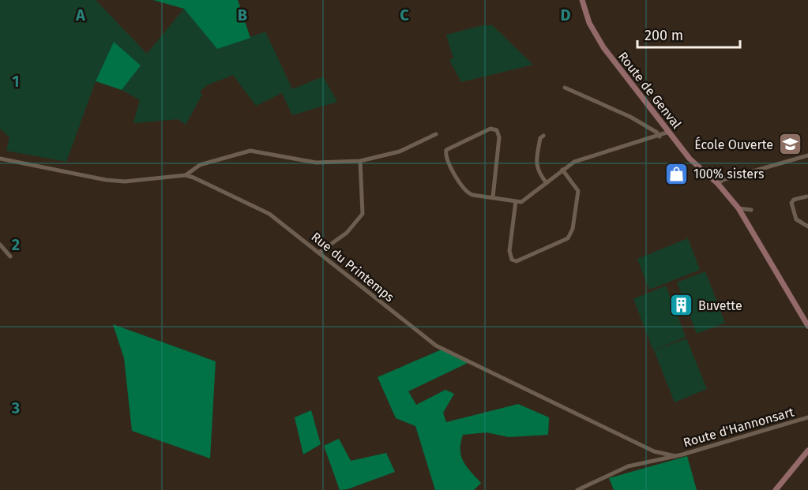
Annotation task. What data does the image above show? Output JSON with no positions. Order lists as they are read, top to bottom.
{
  "streets": {
    "main road": ["Route de Genval"],
    "street": ["Rue du Printemps", "Route d'Hannonsart"]
  },
  "crossings": [
    ["Rue du Printemps", "Route d'Hannonsart"]
  ],
  "places": {
    "school or university": ["École Ouverte"],
    "shop": ["100% sisters"],
    "building": ["Buvette"]
  },
  "scale_bar": "200 m",
  "grid": {
    "columns": [
      "A",
      "B",
      "C",
      "D"
    ],
    "rows": ["1", "2", "3"]
  }
}
